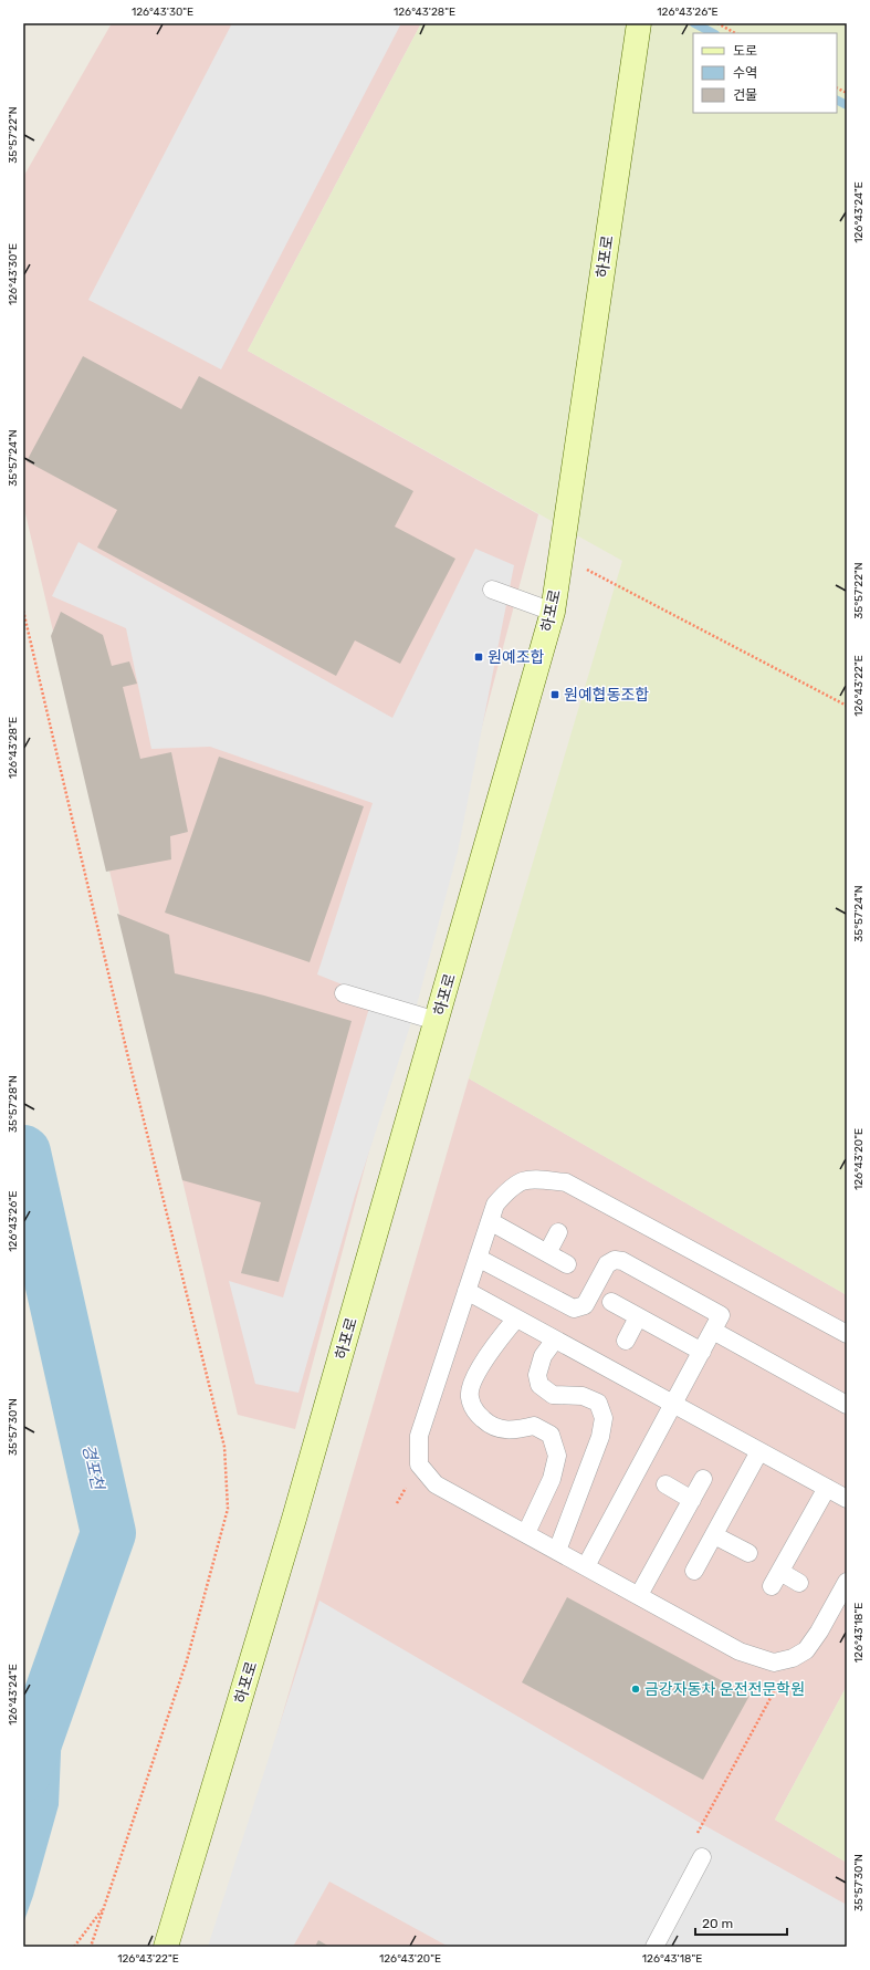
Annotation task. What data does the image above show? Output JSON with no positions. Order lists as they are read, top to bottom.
{
  "streets": {
    "street": ["하포로"]
  },
  "water": ["경포천"],
  "places": {
    "transit": ["원예조합", "원예협동조합"],
    "other": ["금강자동차 운전전문학원"]
  },
  "legend": ["도로", "수역", "건물"],
  "scale_bar": "20 m",
  "coordinates": [
    "126°43'30\"E",
    "126°43'28\"E",
    "126°43'26\"E",
    "35°57'22\"N",
    "126°43'24\"E",
    "35°57'24\"N",
    "126°43'22\"E",
    "35°57'28\"N",
    "126°43'20\"E",
    "35°57'30\"N",
    "126°43'18\"E"
  ]
}
